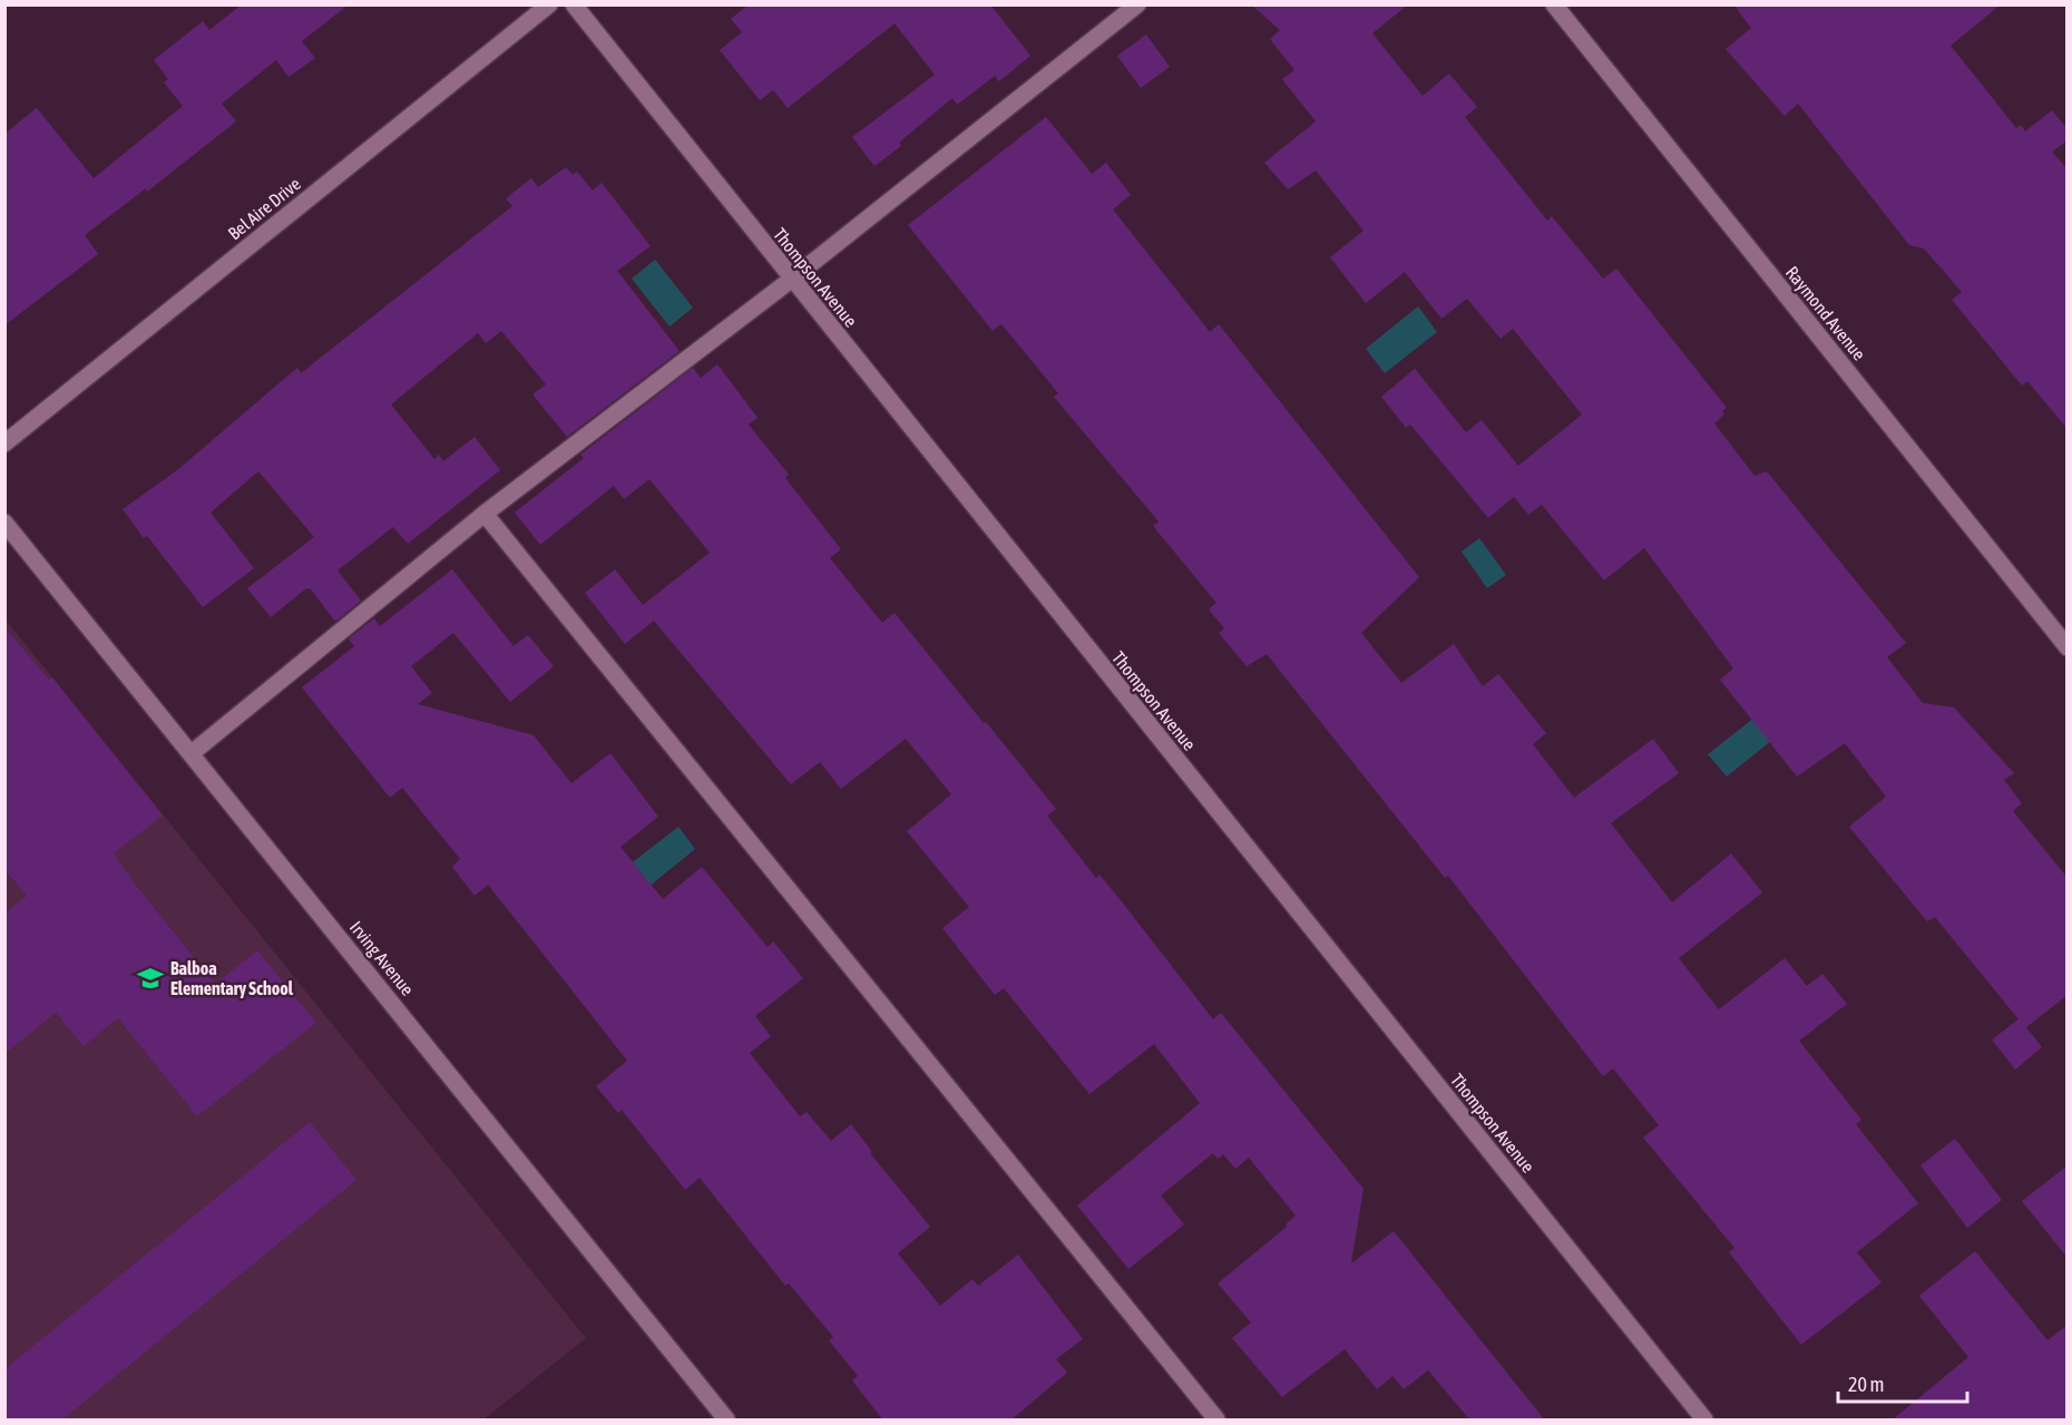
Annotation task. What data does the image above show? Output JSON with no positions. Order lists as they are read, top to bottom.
{
  "streets": {
    "street": [
      "Bel Aire Drive",
      "Thompson Avenue",
      "Raymond Avenue",
      "Irving Avenue"
    ]
  },
  "places": {
    "school or university": ["Balboa Elementary School"]
  },
  "scale_bar": "20 m"
}
